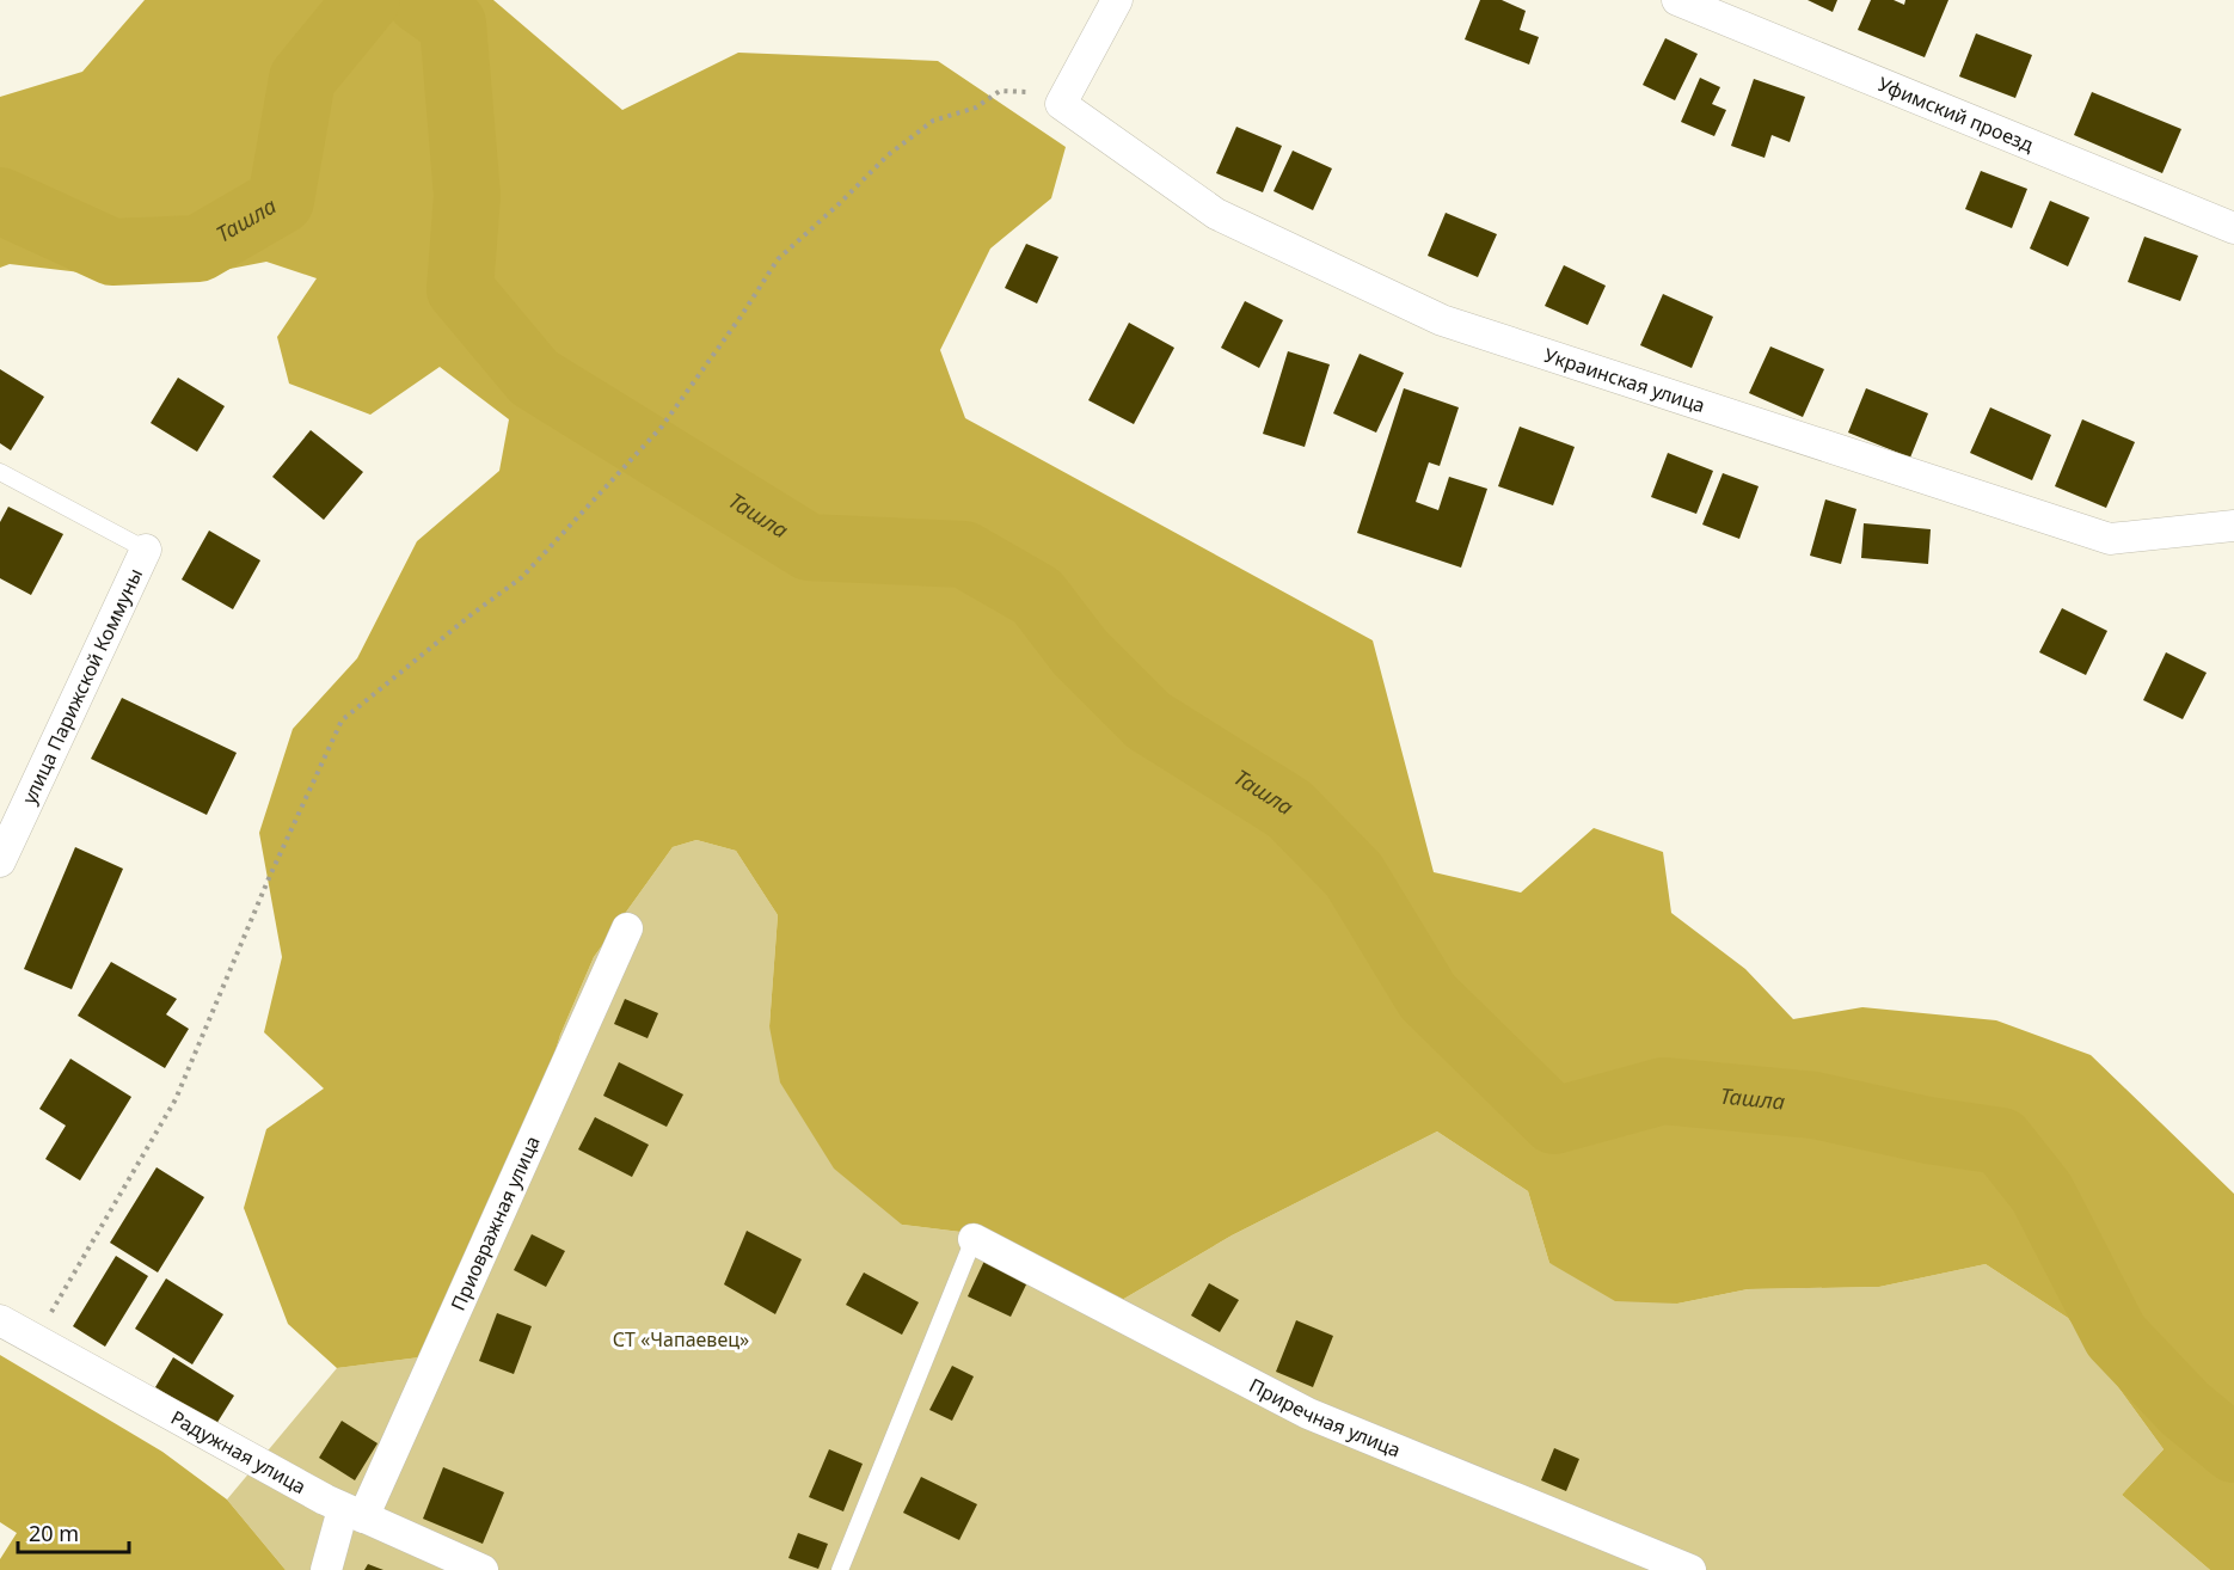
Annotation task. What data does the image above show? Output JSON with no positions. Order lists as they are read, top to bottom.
{
  "streets": {
    "street": [
      "Уфимский проезд",
      "Украинская улица",
      "улица Парижской Коммуны",
      "Приовражная улица",
      "Приречная улица",
      "Радужная улица"
    ]
  },
  "crossings": [
    ["Приовражная улица", "Радужная улица"]
  ],
  "water": ["Ташла"],
  "parks": ["СТ «Чапаевец»"],
  "scale_bar": "20 m"
}
